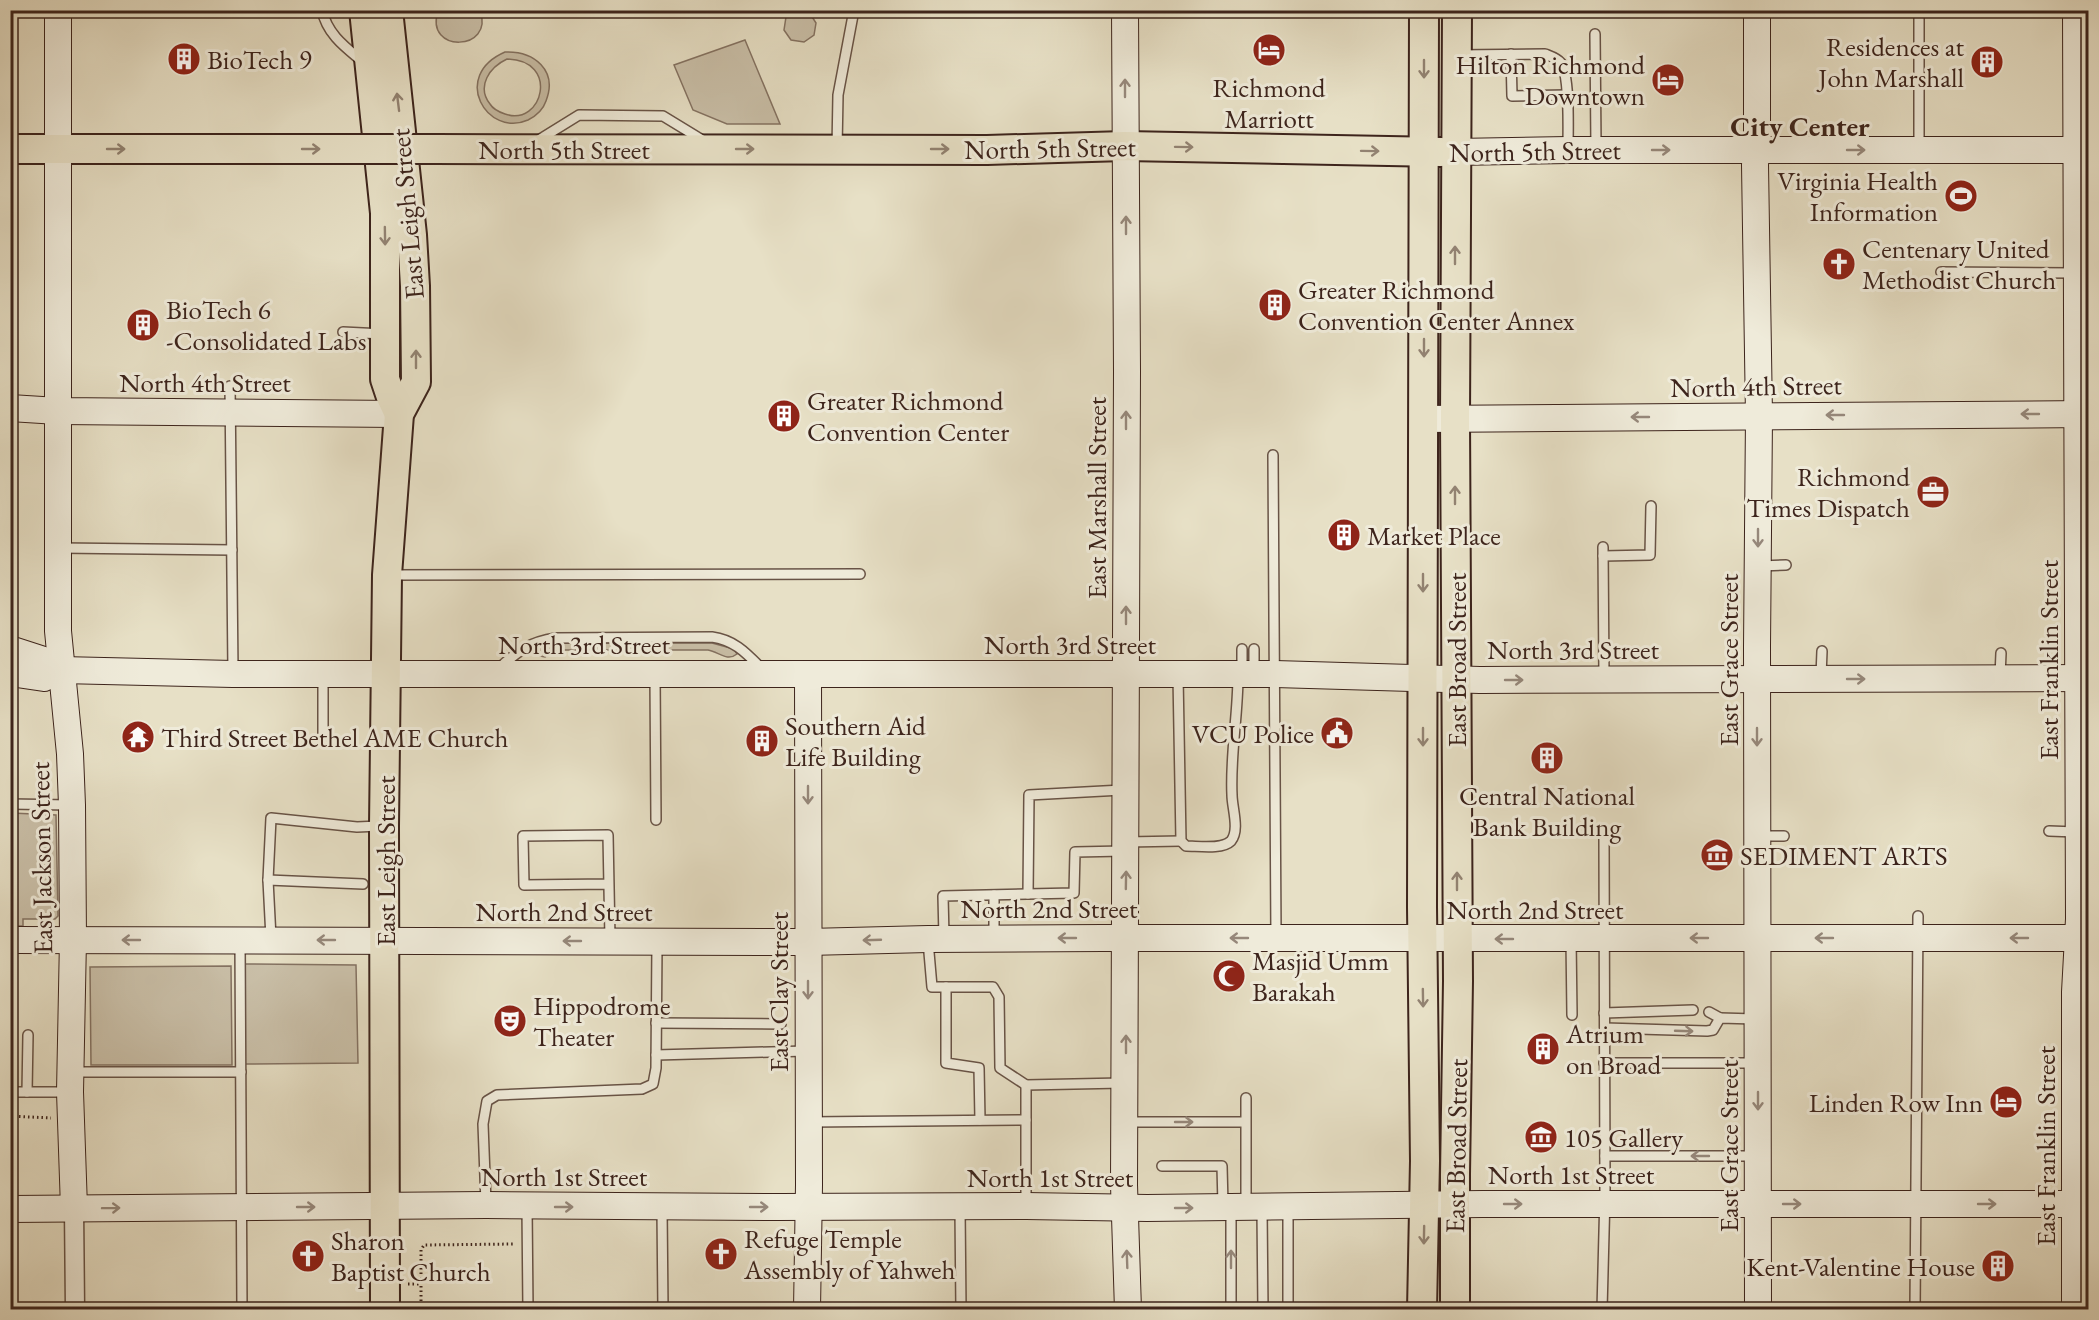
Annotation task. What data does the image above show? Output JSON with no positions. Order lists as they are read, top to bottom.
{
  "streets": {
    "main road": ["North 5th Street", "East Leigh Street", "East Broad Street"],
    "street": [
      "North 4th Street",
      "East Marshall Street",
      "North 3rd Street",
      "East Grace Street",
      "East Franklin Street",
      "East Jackson Street",
      "North 2nd Street",
      "East Clay Street",
      "North 1st Street"
    ]
  },
  "crossings": [
    ["North 5th Street", "East Marshall Street"],
    ["North 5th Street", "East Broad Street"],
    ["North 5th Street", "East Grace Street"],
    ["North 5th Street", "East Franklin Street"],
    ["North 5th Street", "East Jackson Street"],
    ["East Leigh Street", "North 4th Street"],
    ["East Leigh Street", "North 3rd Street"],
    ["East Leigh Street", "North 2nd Street"],
    ["East Leigh Street", "North 1st Street"],
    ["North 4th Street", "East Broad Street"],
    ["North 4th Street", "East Grace Street"],
    ["North 4th Street", "East Franklin Street"],
    ["North 4th Street", "East Jackson Street"],
    ["East Marshall Street", "North 3rd Street"],
    ["East Marshall Street", "North 2nd Street"],
    ["East Marshall Street", "North 1st Street"],
    ["North 3rd Street", "East Broad Street"],
    ["North 3rd Street", "East Grace Street"],
    ["North 3rd Street", "East Franklin Street"],
    ["North 3rd Street", "East Jackson Street"],
    ["North 3rd Street", "East Clay Street"],
    ["East Broad Street", "North 2nd Street"],
    ["East Broad Street", "North 1st Street"],
    ["East Grace Street", "North 2nd Street"],
    ["East Grace Street", "North 1st Street"],
    ["East Franklin Street", "North 2nd Street"],
    ["East Franklin Street", "North 1st Street"],
    ["East Jackson Street", "North 2nd Street"],
    ["East Jackson Street", "North 1st Street"],
    ["North 2nd Street", "East Clay Street"],
    ["East Clay Street", "North 1st Street"]
  ],
  "one_way": [
    "North 5th Street",
    "North 4th Street",
    "East Marshall Street",
    "North 2nd Street",
    "East Clay Street",
    "North 1st Street"
  ],
  "districts": ["City Center"],
  "places": {
    "hotel": ["Richmond Marriott", "Hilton Richmond Downtown", "Linden Row Inn"],
    "building": [
      "BioTech 9",
      "Residences at John Marshall",
      "Greater Richmond Convention Center Annex",
      "BioTech 6 -Consolidated Labs",
      "Greater Richmond Convention Center",
      "Market Place",
      "Southern Aid Life Building",
      "Central National Bank Building",
      "Atrium on Broad",
      "Kent-Valentine House"
    ],
    "sports": ["Virginia Health Information"],
    "church": ["Centenary United Methodist Church", "Refuge Temple Assembly of Yahweh", "Sharon Baptist Church"],
    "office": ["Richmond Times Dispatch"],
    "public building": ["VCU Police"],
    "temple": ["Third Street Bethel AME Church"],
    "museum": ["SEDIMENT ARTS", "105 Gallery"],
    "mosque": ["Masjid Umm Barakah"],
    "theatre": ["Hippodrome Theater"]
  }
}
